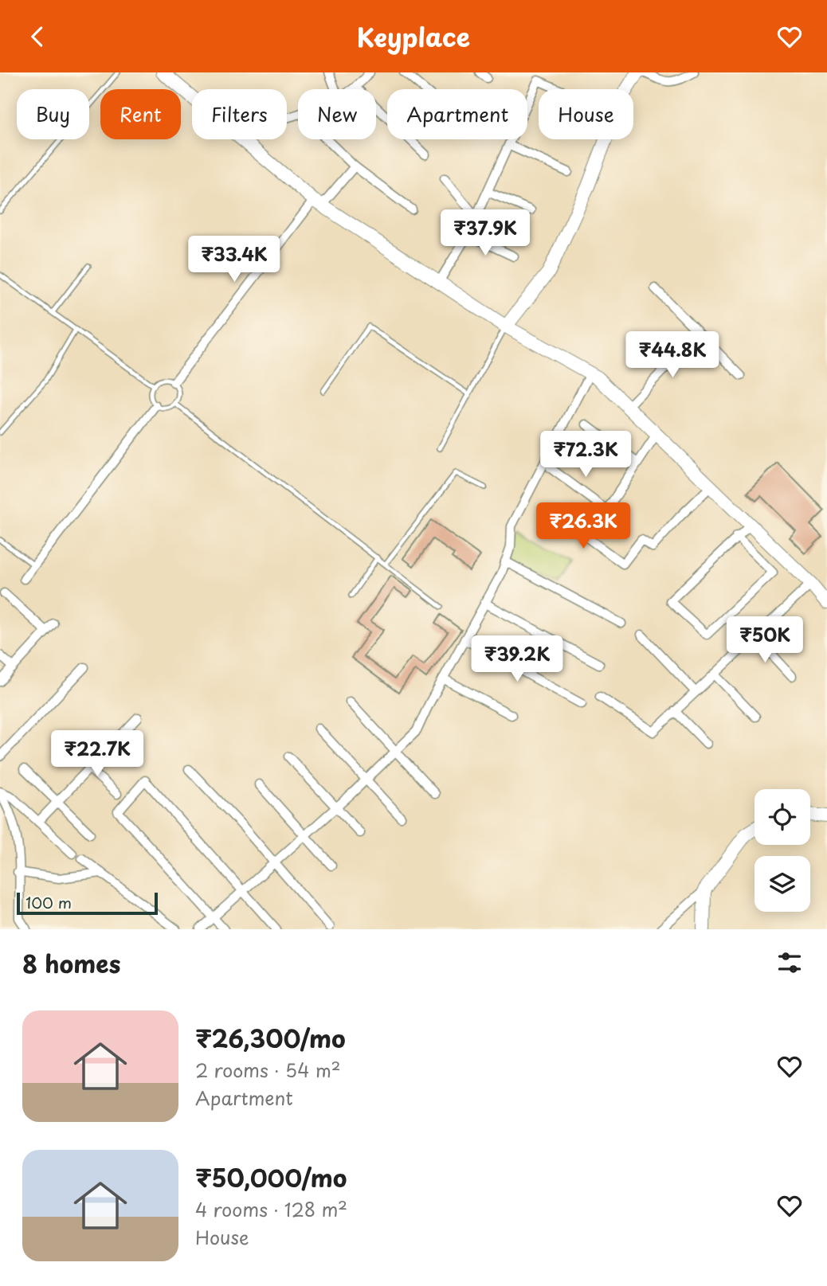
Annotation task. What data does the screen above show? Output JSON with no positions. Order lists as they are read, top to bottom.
{
  "scale_bar": "100 m",
  "page": {
    "header": "Keyplace",
    "chip": [
      "Buy",
      "Rent",
      "Filters",
      "New",
      "Apartment",
      "House"
    ],
    "price": [
      "₹37.9K",
      "₹33.4K",
      "₹44.8K",
      "₹72.3K",
      "₹26.3K",
      "₹50K",
      "₹39.2K",
      "₹22.7K"
    ],
    "scale": "100 m",
    "heading": "8 homes",
    "list": [
      {
        "name": "₹26,300/mo",
        "note": "2 rooms · 54 m² · Apartment"
      },
      {
        "name": "₹50,000/mo",
        "note": "4 rooms · 128 m² · House"
      }
    ]
  }
}
